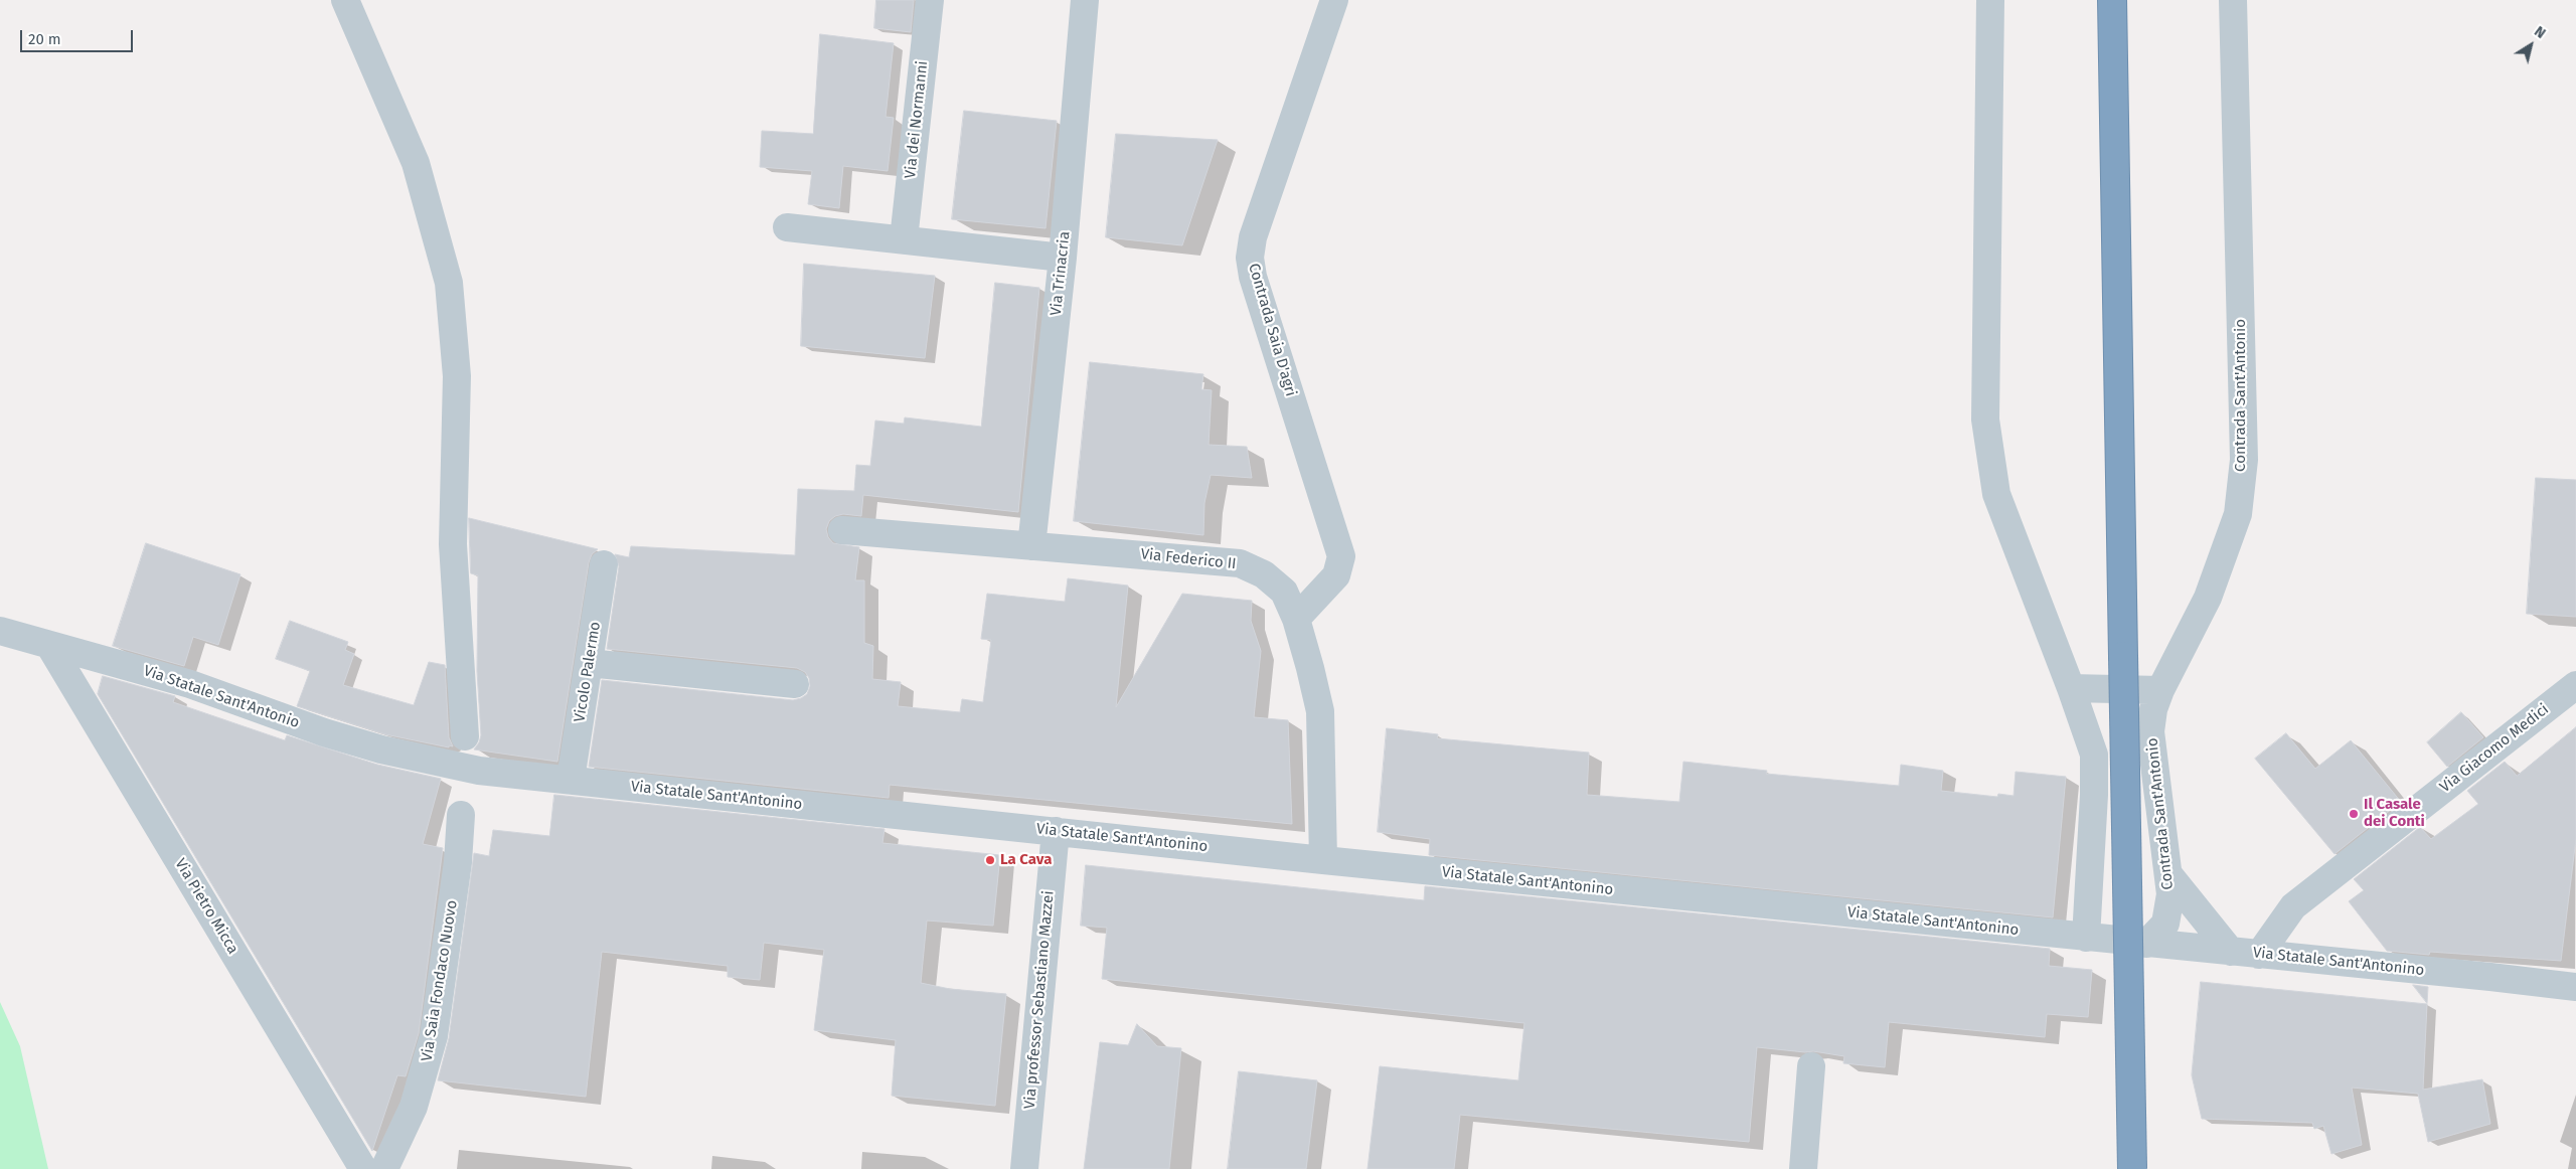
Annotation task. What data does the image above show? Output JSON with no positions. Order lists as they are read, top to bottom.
{
  "streets": {
    "street": [
      "Via dei Normanni",
      "Via Trinacria",
      "Contrada Saia D'agri",
      "Contrada Sant'Antonio",
      "Via Federico II",
      "Vicolo Palermo",
      "Via Statale Sant'Antonio",
      "Via Giacomo Medici",
      "Via Statale Sant'Antonino",
      "Via Pietro Micca",
      "Via Saia Fondaco Nuovo",
      "Via professor Sebastiano Mazzei"
    ]
  },
  "crossings": [
    ["Via Trinacria", "Via Federico II"],
    ["Contrada Saia D'agri", "Via Federico II"],
    ["Contrada Sant'Antonio", "Via Statale Sant'Antonino"],
    ["Via Federico II", "Via Statale Sant'Antonino"],
    ["Vicolo Palermo", "Via Statale Sant'Antonino"],
    ["Via Statale Sant'Antonio", "Via Statale Sant'Antonino"],
    ["Via Statale Sant'Antonio", "Via Pietro Micca"],
    ["Via Giacomo Medici", "Via Statale Sant'Antonino"],
    ["Via Statale Sant'Antonino", "Via professor Sebastiano Mazzei"]
  ],
  "places": ["Il Casale dei Conti", "La Cava"],
  "scale_bar": "20 m",
  "north": "top right"
}
